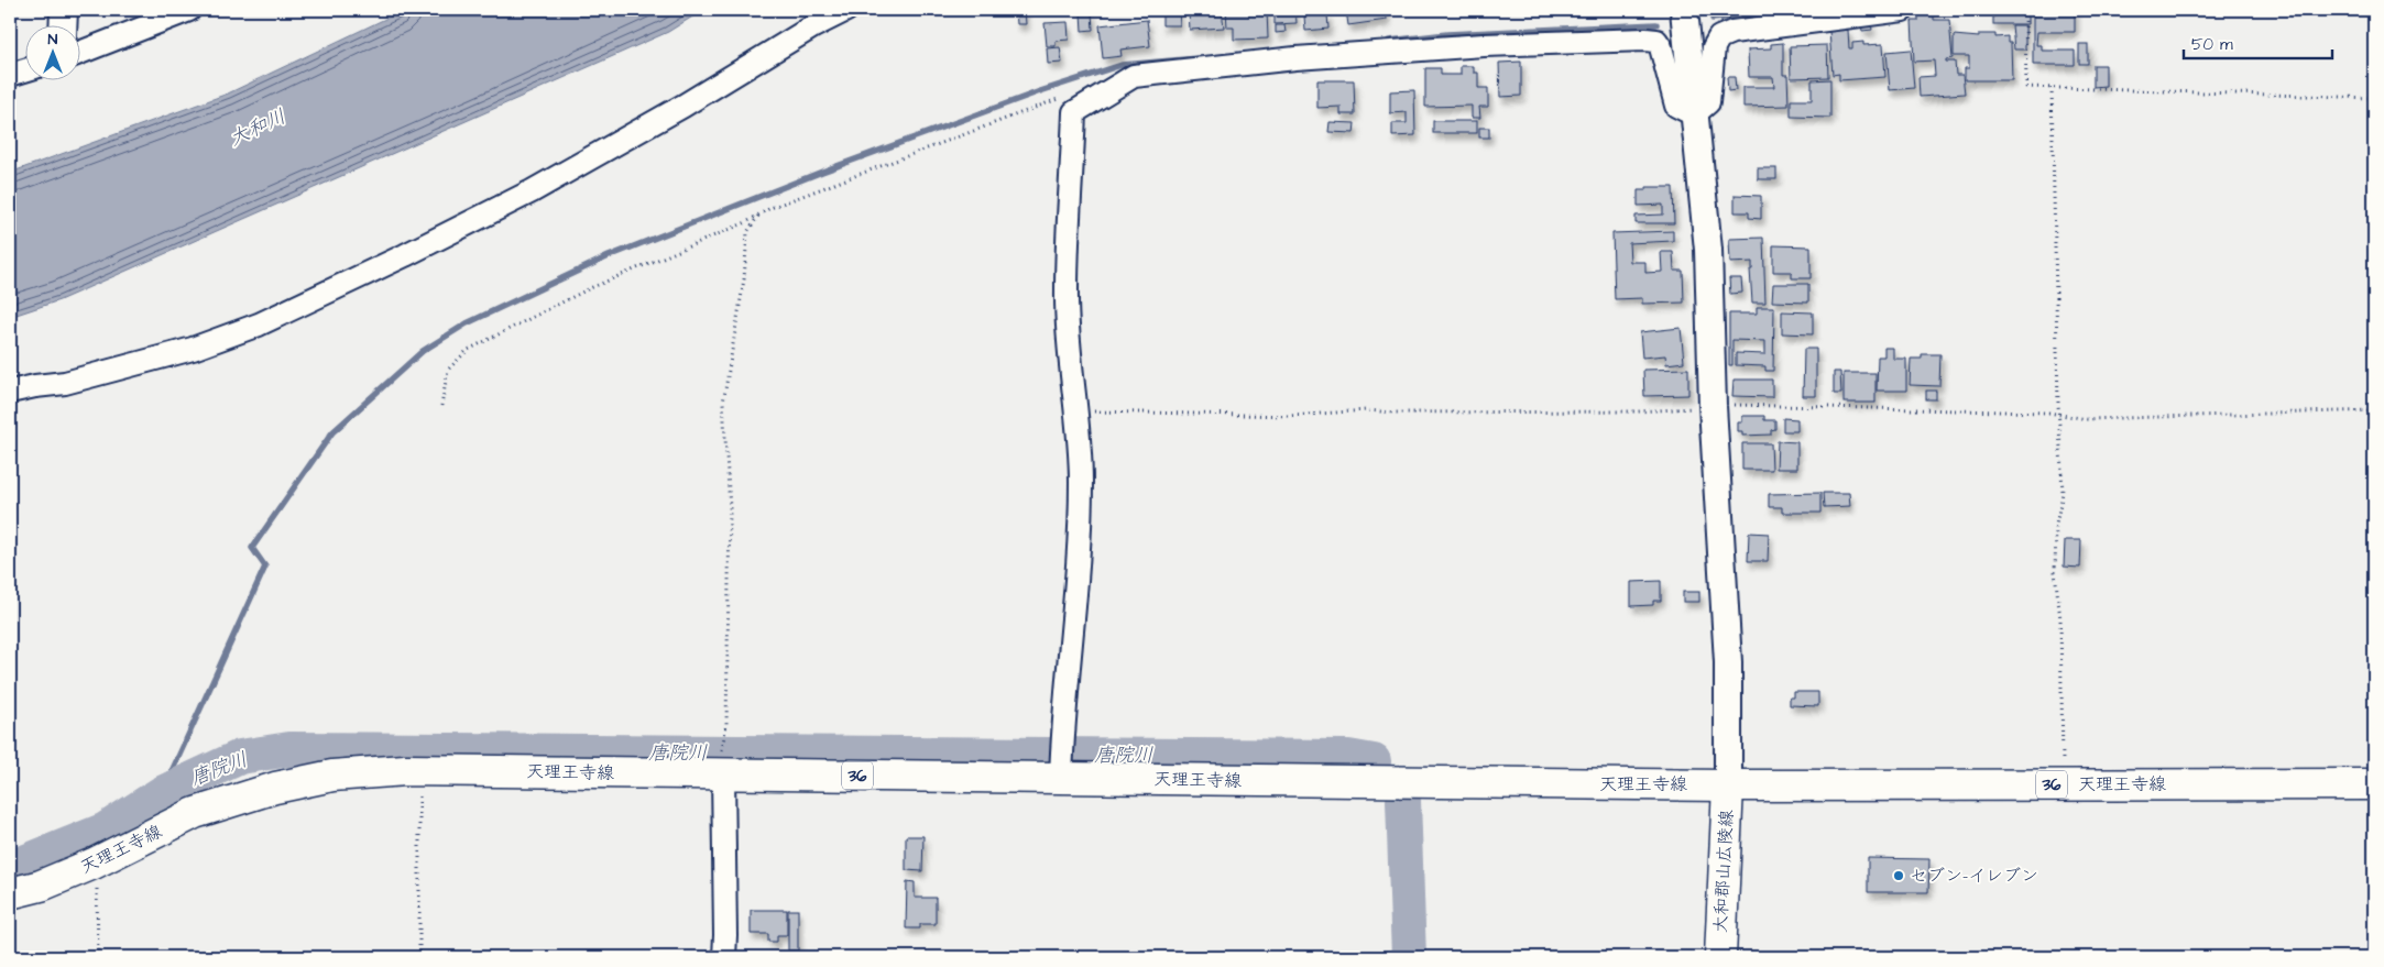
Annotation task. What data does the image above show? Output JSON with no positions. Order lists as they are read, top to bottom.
{
  "streets": {
    "main road": ["天理王寺線", "36", "大和郡山広陵線"]
  },
  "crossings": [
    ["天理王寺線", "大和郡山広陵線"]
  ],
  "water": ["大和川", "唐院川"],
  "places": ["セブン-イレブン"],
  "scale_bar": "50 m",
  "north": "top"
}
